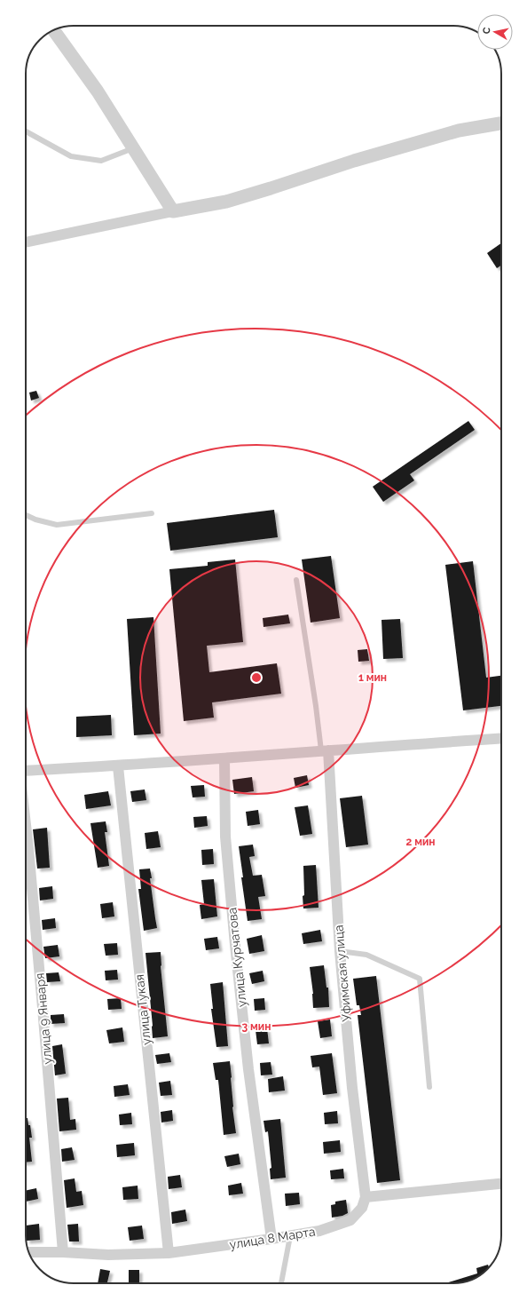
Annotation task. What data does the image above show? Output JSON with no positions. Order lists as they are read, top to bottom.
{
  "streets": {
    "street": [
      "улица Курчатова",
      "Уфимская улица",
      "улица Тукая",
      "улица 9 Января",
      "улица 8 Марта"
    ]
  },
  "crossings": [
    ["улица Курчатова", "улица 8 Марта"],
    ["Уфимская улица", "улица 8 Марта"],
    ["улица Тукая", "улица 8 Марта"],
    ["улица 9 Января", "улица 8 Марта"]
  ],
  "north": "left",
  "rings": ["1 мин", "2 мин", "3 мин"]
}
